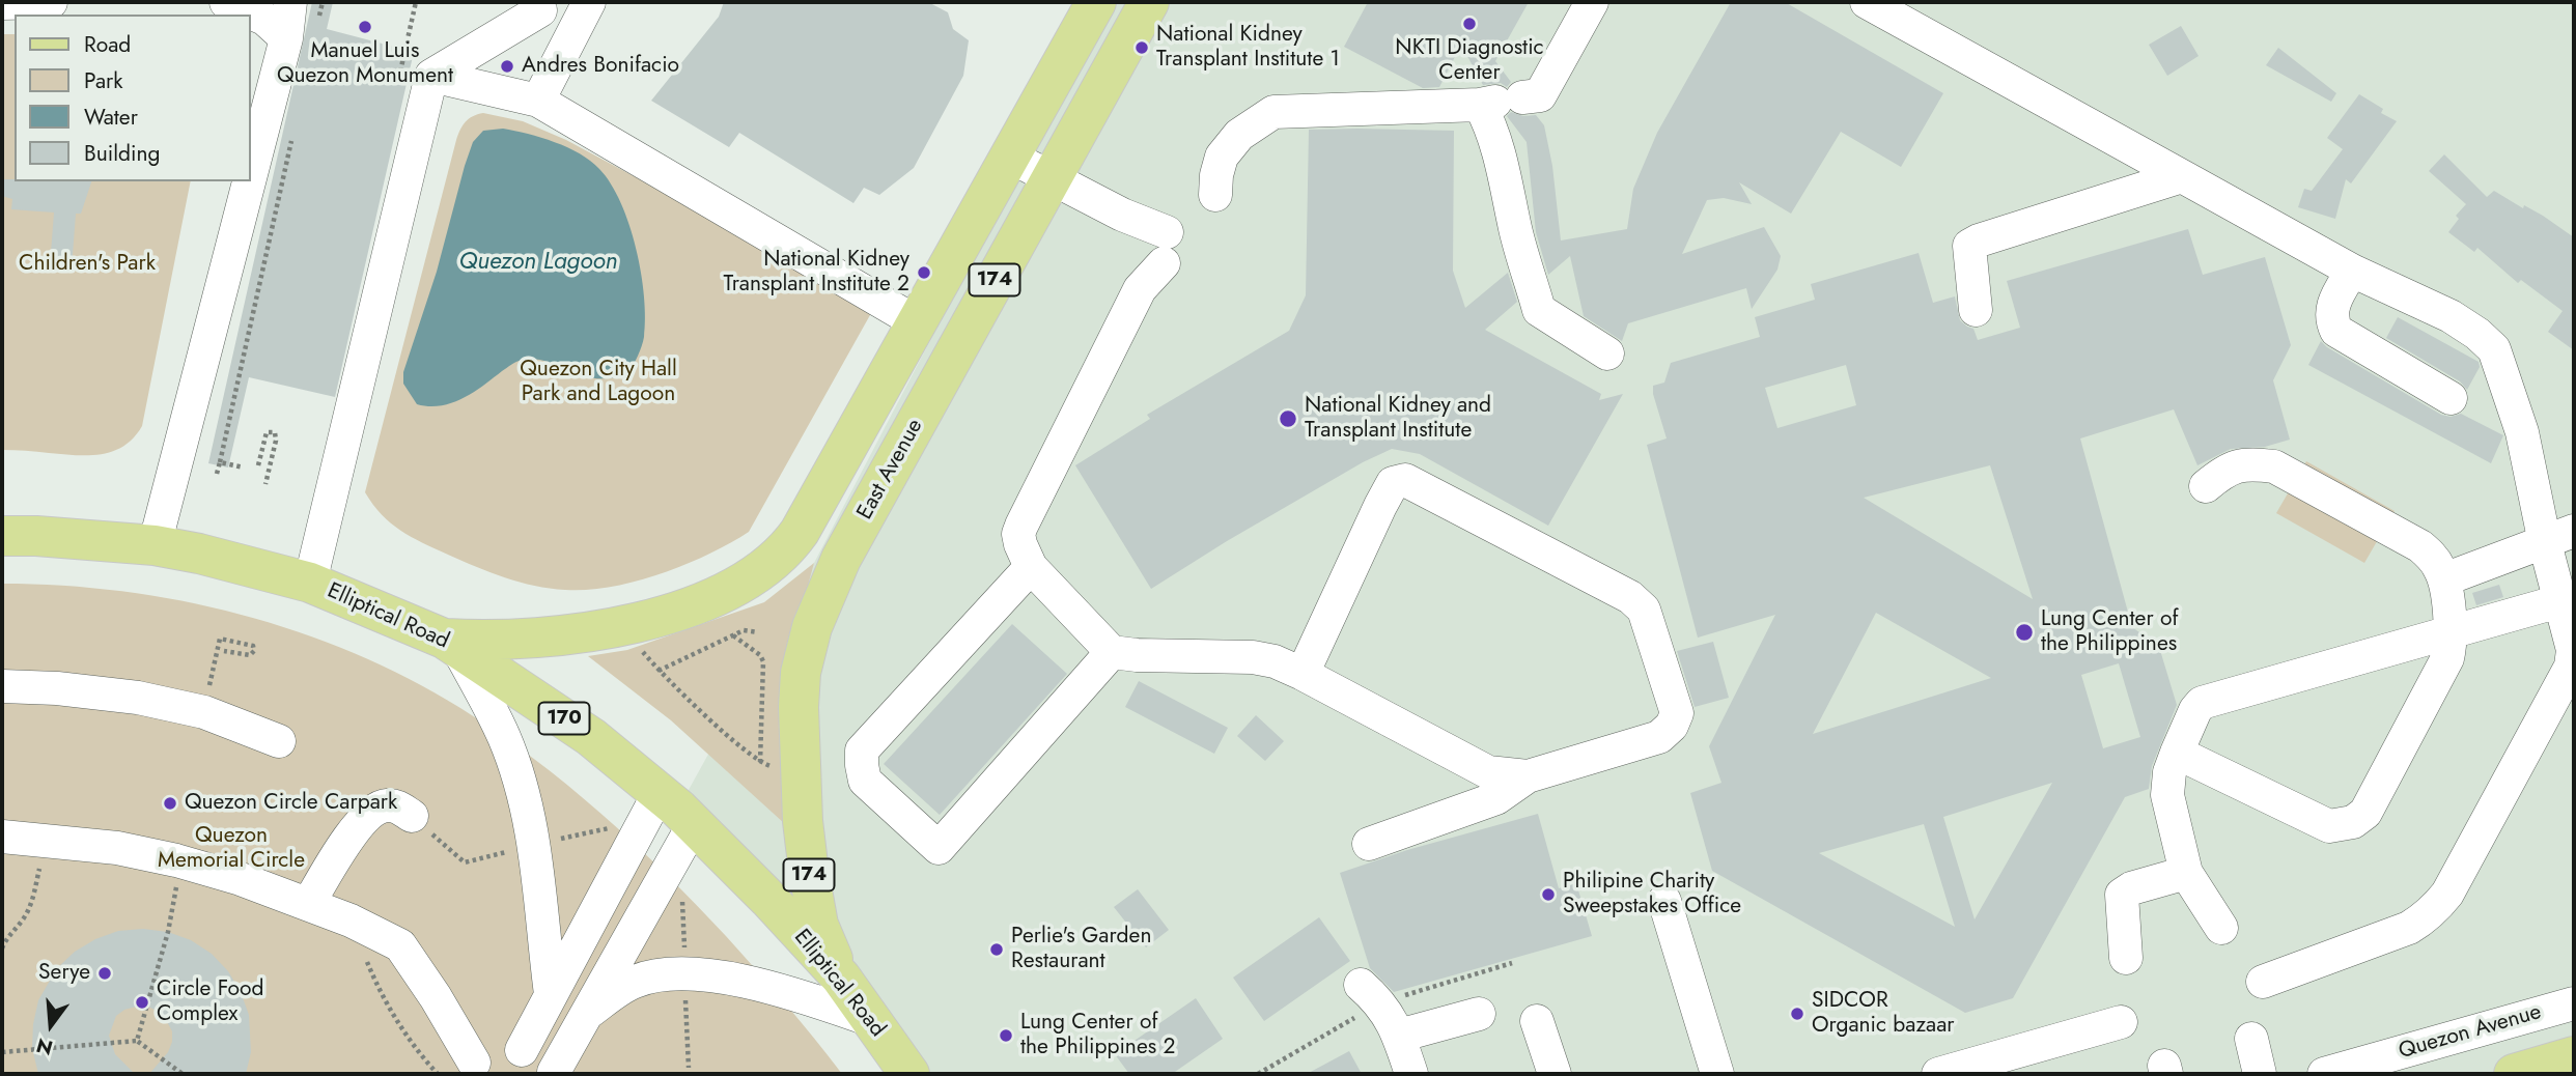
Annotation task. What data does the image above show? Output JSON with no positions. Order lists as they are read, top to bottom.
{
  "streets": {
    "main road": [
      "174",
      "East Avenue",
      "Elliptical Road",
      "170"
    ],
    "street": ["Quezon Avenue"]
  },
  "crossings": [
    ["174", "Elliptical Road"],
    ["East Avenue", "Elliptical Road"]
  ],
  "water": ["Quezon Lagoon"],
  "parks": ["Children's Park", "Quezon City Hall Park and Lagoon", "Quezon Memorial Circle"],
  "places": [
    "NKTI Diagnostic Center",
    "Manuel Luis Quezon Monument",
    "National Kidney Transplant Institute 1",
    "Andres Bonifacio",
    "National Kidney Transplant Institute 2",
    "National Kidney and Transplant Institute",
    "Lung Center of the Philippines",
    "Quezon Circle Carpark",
    "Philipine Charity Sweepstakes Office",
    "Perlie's Garden Restaurant",
    "Serye",
    "Circle Food Complex",
    "SIDCOR Organic bazaar",
    "Lung Center of the Philippines 2"
  ],
  "legend": [
    "Road",
    "Park",
    "Water",
    "Building"
  ],
  "north": "bottom"
}
